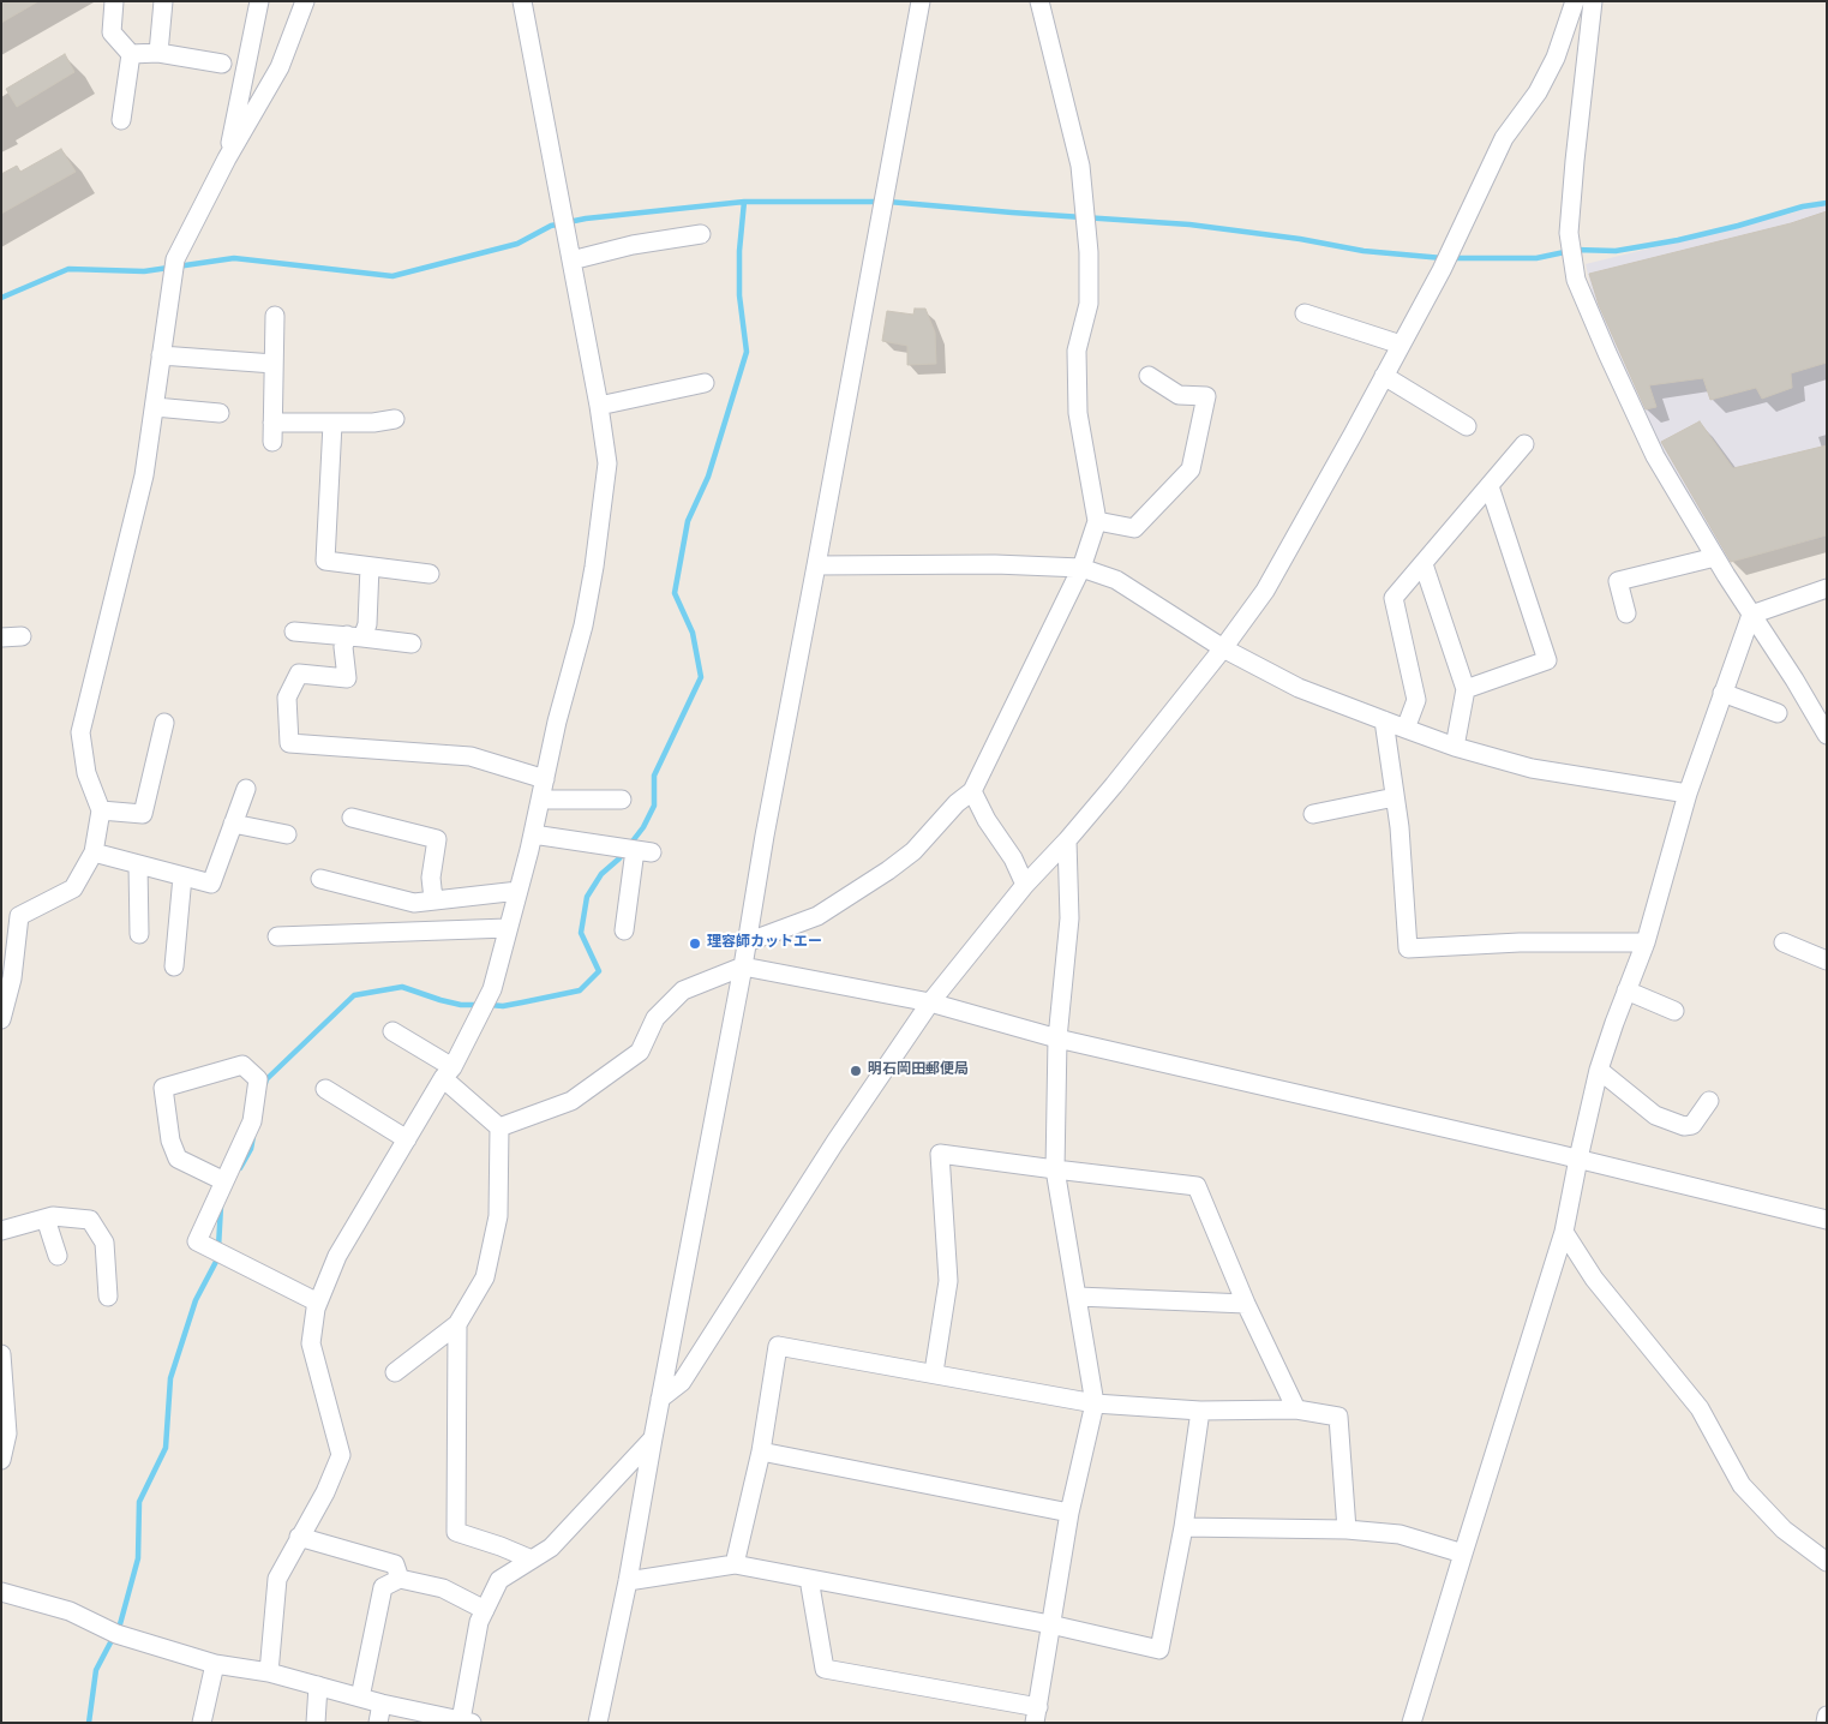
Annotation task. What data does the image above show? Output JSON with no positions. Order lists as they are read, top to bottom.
{
  "places": ["理容師カットエー", "明石岡田郵便局"]
}
